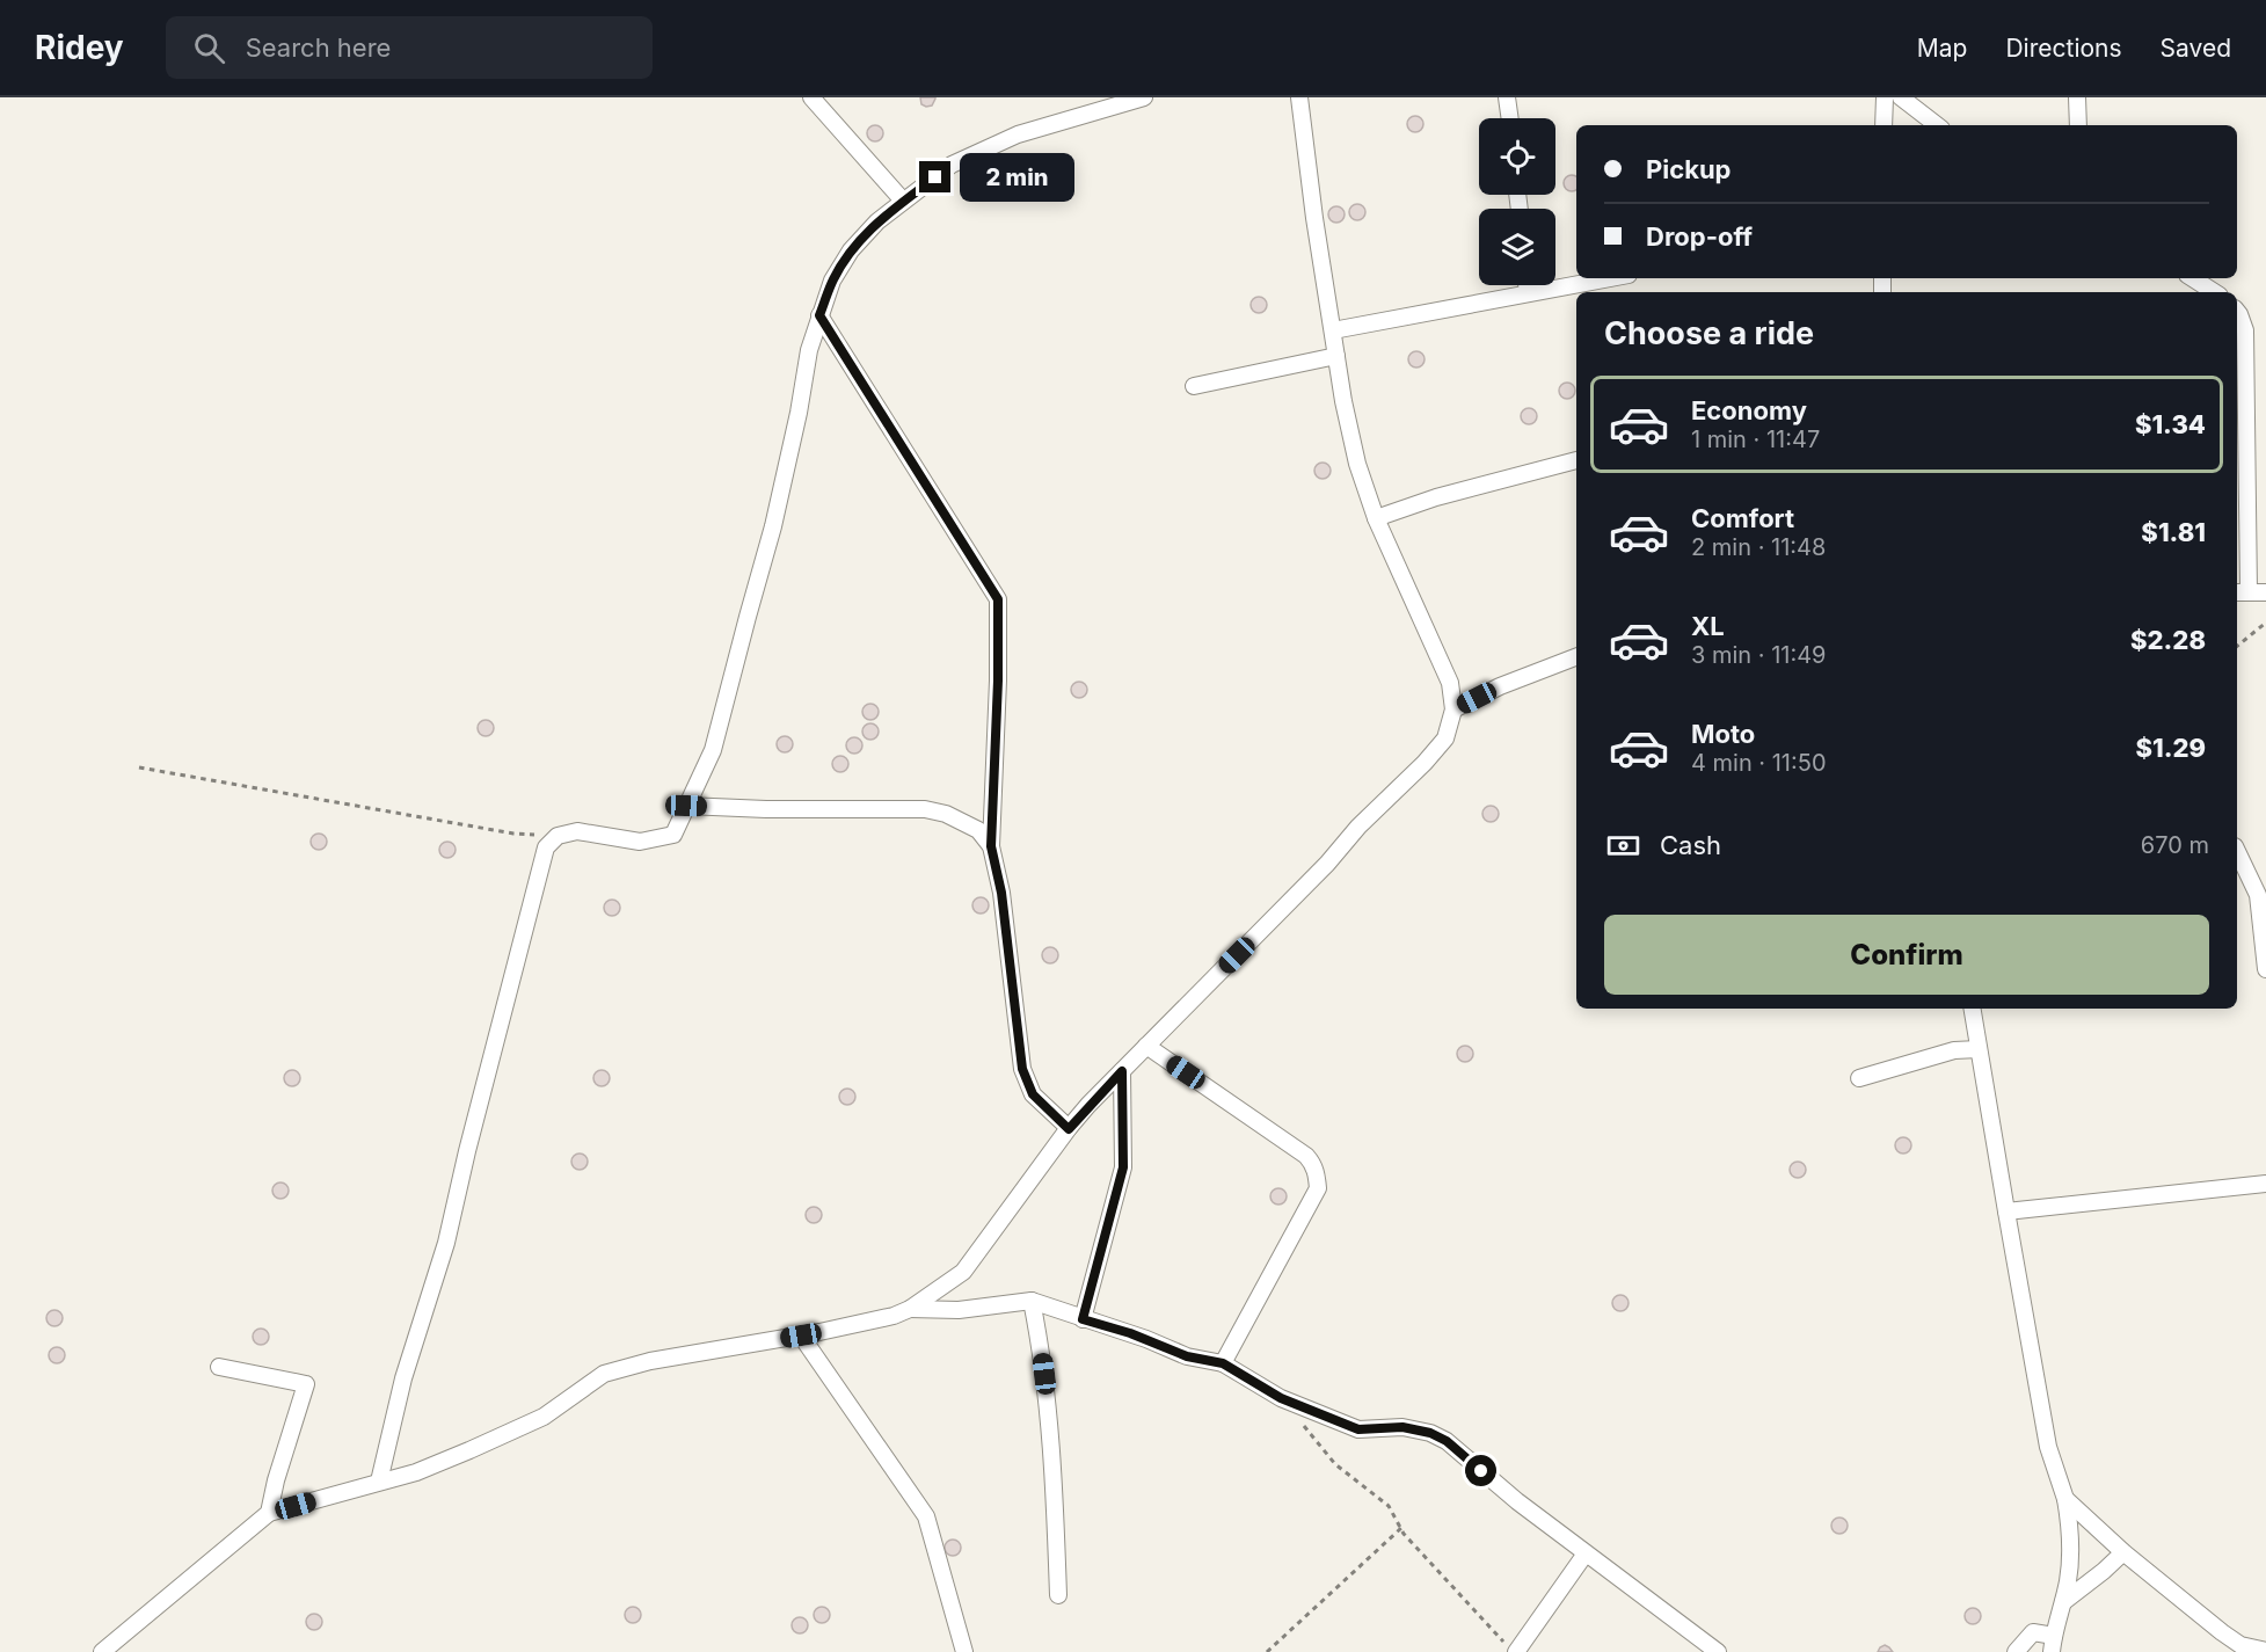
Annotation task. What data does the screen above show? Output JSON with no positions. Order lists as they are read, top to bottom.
{
  "page": {
    "header": "Ridey",
    "search": "Search here",
    "nav": ["Map", "Directions", "Saved"],
    "banner": ["Pickup", "Drop-off"],
    "bubble": "2 min",
    "heading": "Choose a ride",
    "list": [
      {
        "name": "Economy",
        "note": "1 min · 11:47",
        "value": "$1.34"
      },
      {
        "name": "Comfort",
        "note": "2 min · 11:48",
        "value": "$1.81"
      },
      {
        "name": "XL",
        "note": "3 min · 11:49",
        "value": "$2.28"
      },
      {
        "name": "Moto",
        "note": "4 min · 11:50",
        "value": "$1.29"
      }
    ],
    "pay": ["Cash", "670 m"],
    "buttons": "Confirm"
  }
}
